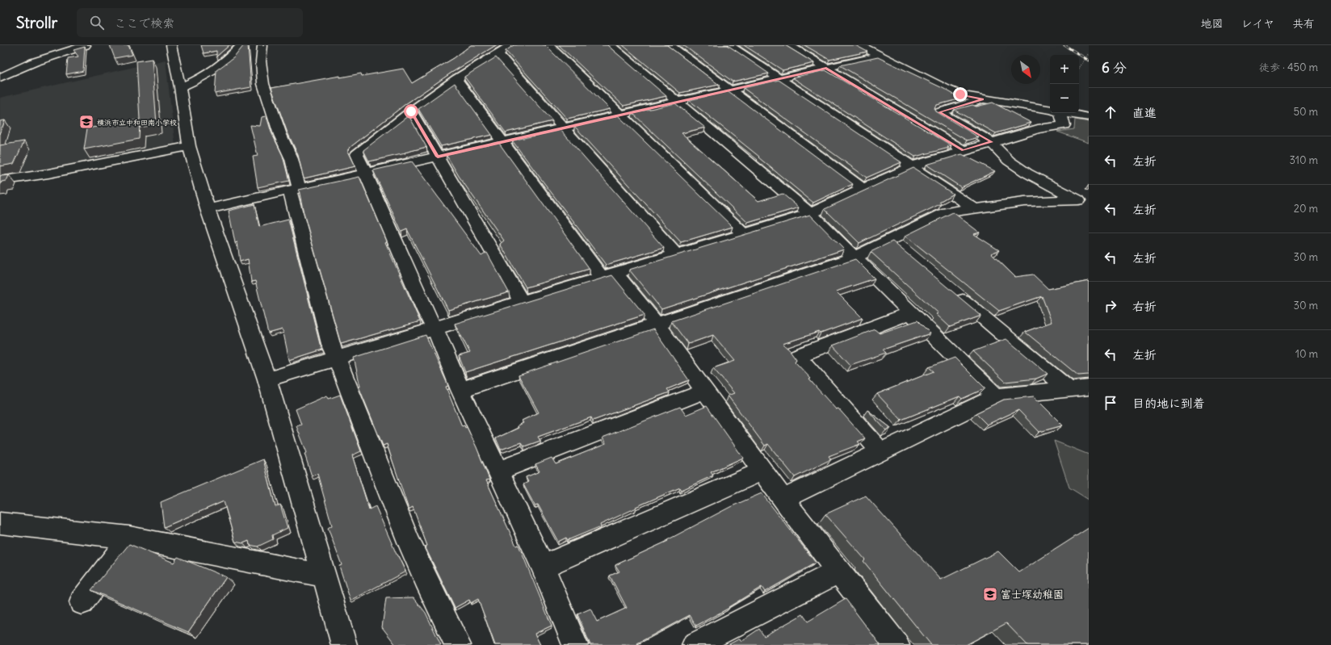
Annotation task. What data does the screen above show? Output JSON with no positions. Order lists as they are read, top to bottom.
{
  "places": {
    "school or university": ["横浜市立中和田南小学校", "富士塚幼稚園"]
  },
  "north": "bottom right",
  "page": {
    "header": "Strollr",
    "search": "ここで検索",
    "nav": ["地図", "レイヤ", "共有"],
    "heading": ["6 分", "徒歩 · 450 m"],
    "map_buttons": ["+", "−"],
    "list": [
      ["直進", "50 m"],
      ["左折", "310 m"],
      ["左折", "20 m"],
      ["左折", "30 m"],
      ["右折", "30 m"],
      ["左折", "10 m"],
      "目的地に到着"
    ]
  }
}
